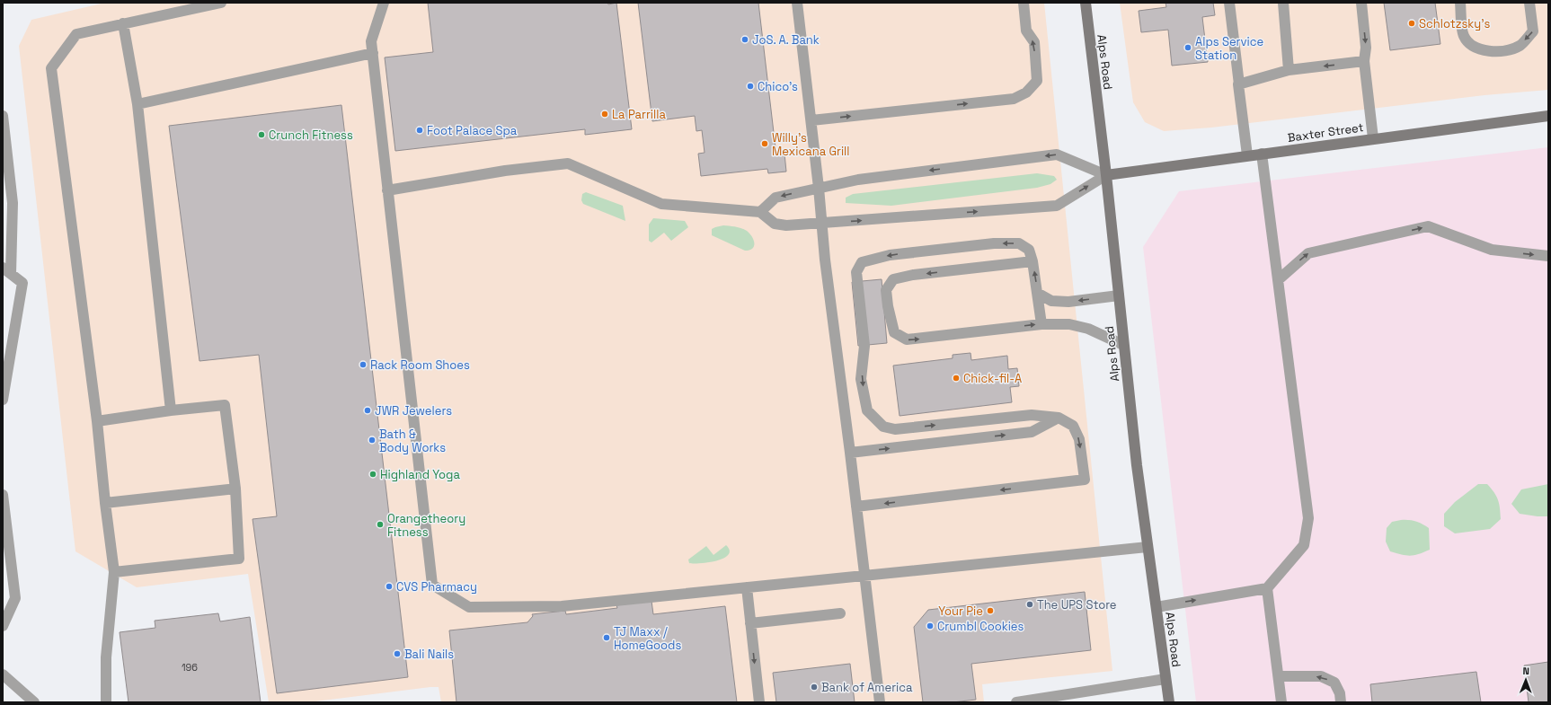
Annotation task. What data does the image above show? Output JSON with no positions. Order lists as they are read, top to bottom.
{
  "streets": {
    "main road": ["Alps Road", "Baxter Street"]
  },
  "crossings": [
    ["Alps Road", "Baxter Street"]
  ],
  "places": [
    "Schlotzsky's",
    "JoS. A. Bank",
    "Alps Service Station",
    "Chico's",
    "La Parrilla",
    "Foot Palace Spa",
    "Crunch Fitness",
    "Willy's Mexicana Grill",
    "Rack Room Shoes",
    "Chick-fil-A",
    "JWR Jewelers",
    "Bath & Body Works",
    "Highland Yoga",
    "Orangetheory Fitness",
    "CVS Pharmacy",
    "The UPS Store",
    "Your Pie",
    "Crumbl Cookies",
    "TJ Maxx / HomeGoods",
    "Bali Nails",
    "Bank of America"
  ],
  "house_numbers": ["196"],
  "north": "top"
}
